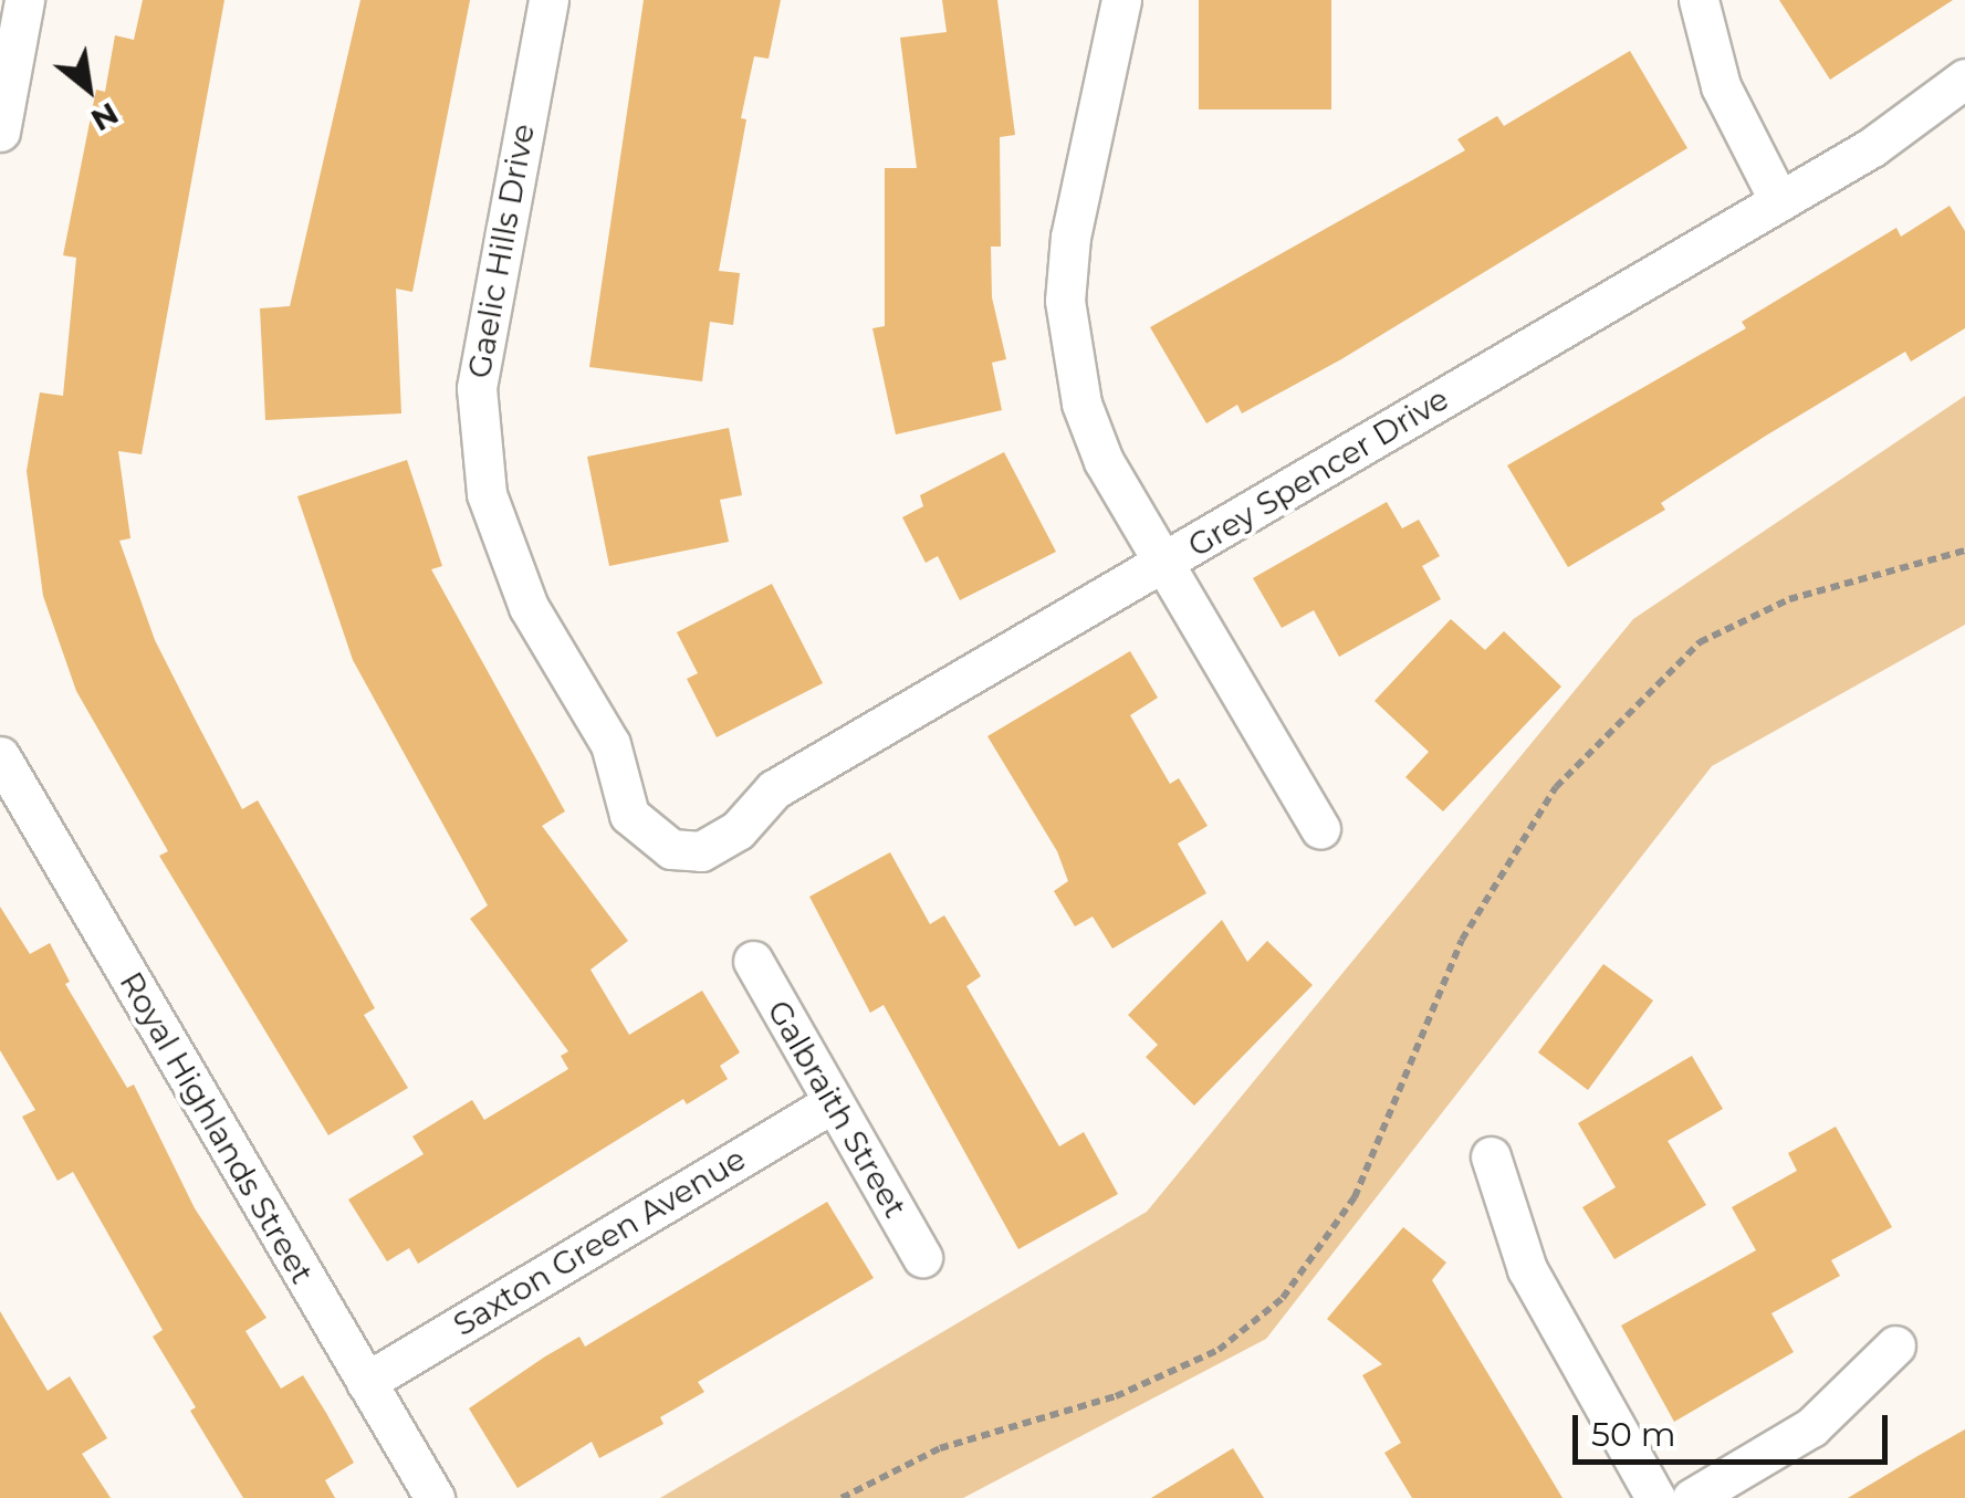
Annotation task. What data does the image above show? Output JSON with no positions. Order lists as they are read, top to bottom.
{
  "streets": {
    "street": [
      "Gaelic Hills Drive",
      "Grey Spencer Drive",
      "Galbraith Street",
      "Royal Highlands Street",
      "Saxton Green Avenue"
    ]
  },
  "crossings": [
    ["Gaelic Hills Drive", "Grey Spencer Drive"],
    ["Galbraith Street", "Saxton Green Avenue"],
    ["Royal Highlands Street", "Saxton Green Avenue"]
  ],
  "scale_bar": "50 m",
  "north": "bottom right"
}
